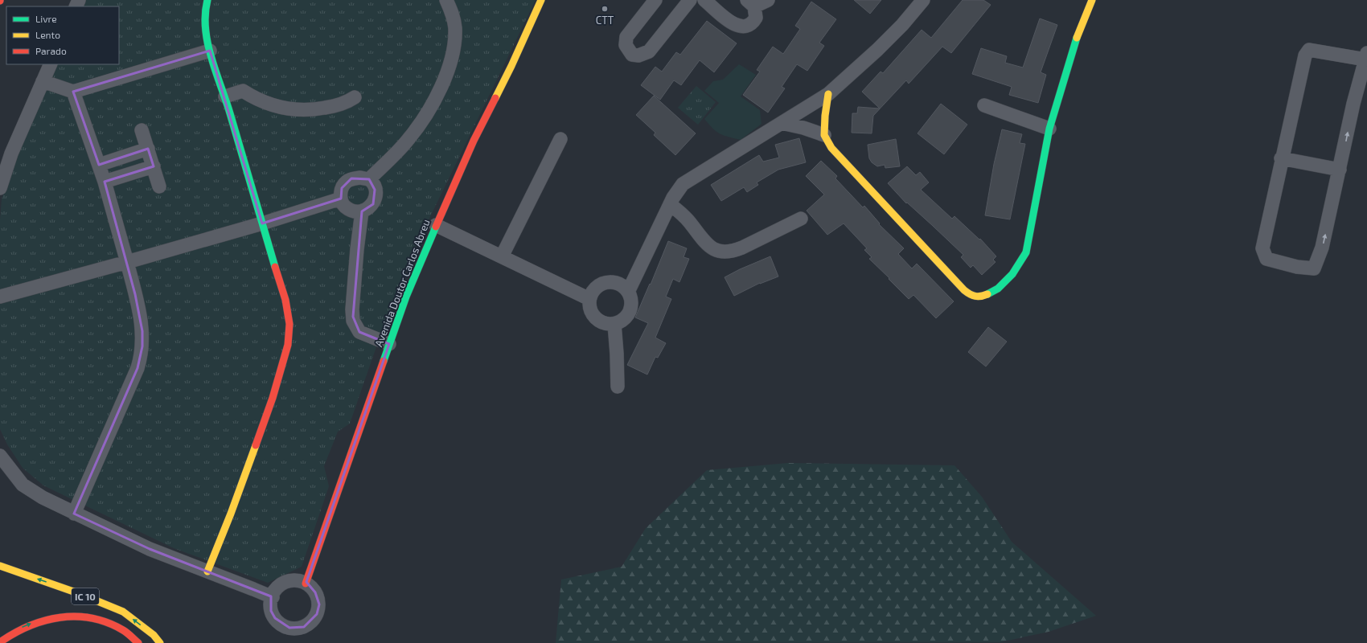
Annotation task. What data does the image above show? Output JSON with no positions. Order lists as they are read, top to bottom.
{
  "streets": {
    "main road": ["Avenida Doutor Carlos Abreu", "IC 10"]
  },
  "places": ["CTT"],
  "legend": ["Livre", "Lento", "Parado"]
}
